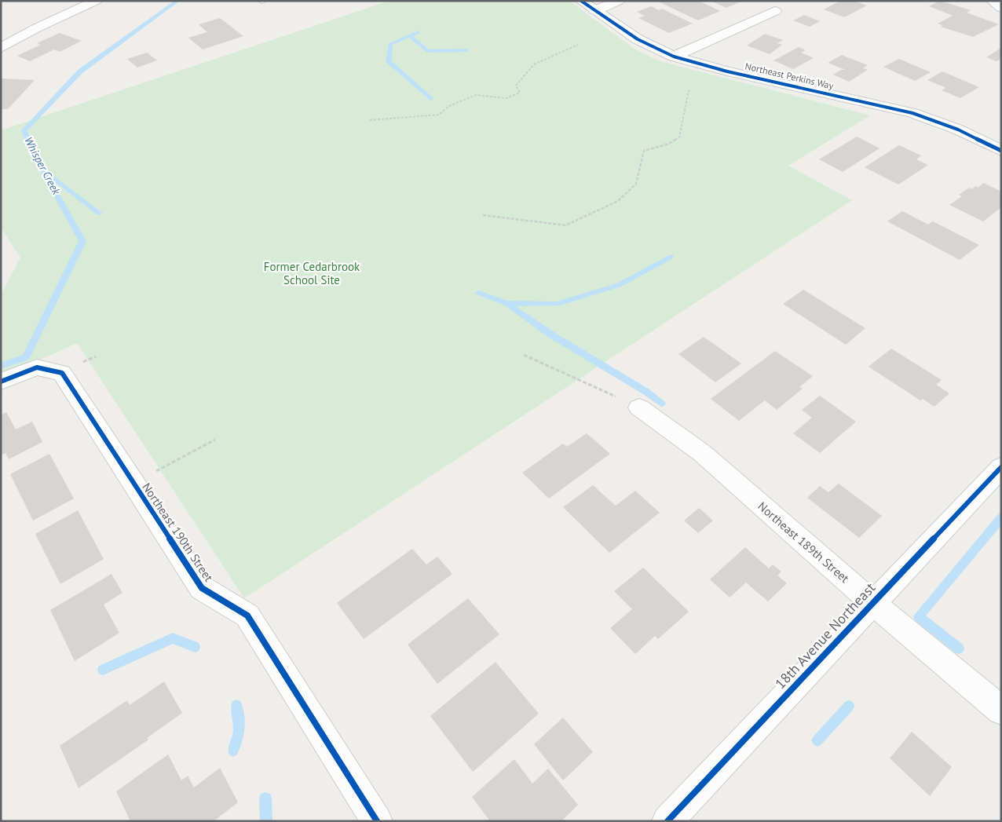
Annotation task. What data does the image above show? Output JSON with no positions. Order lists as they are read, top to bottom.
{
  "streets": {
    "street": [
      "Northeast Perkins Way",
      "Northeast 190th Street",
      "Northeast 189th Street",
      "18th Avenue Northeast"
    ]
  },
  "crossings": [
    ["Northeast 189th Street", "18th Avenue Northeast"]
  ],
  "water": ["Whisper Creek"],
  "parks": ["Former Cedarbrook School Site"]
}
